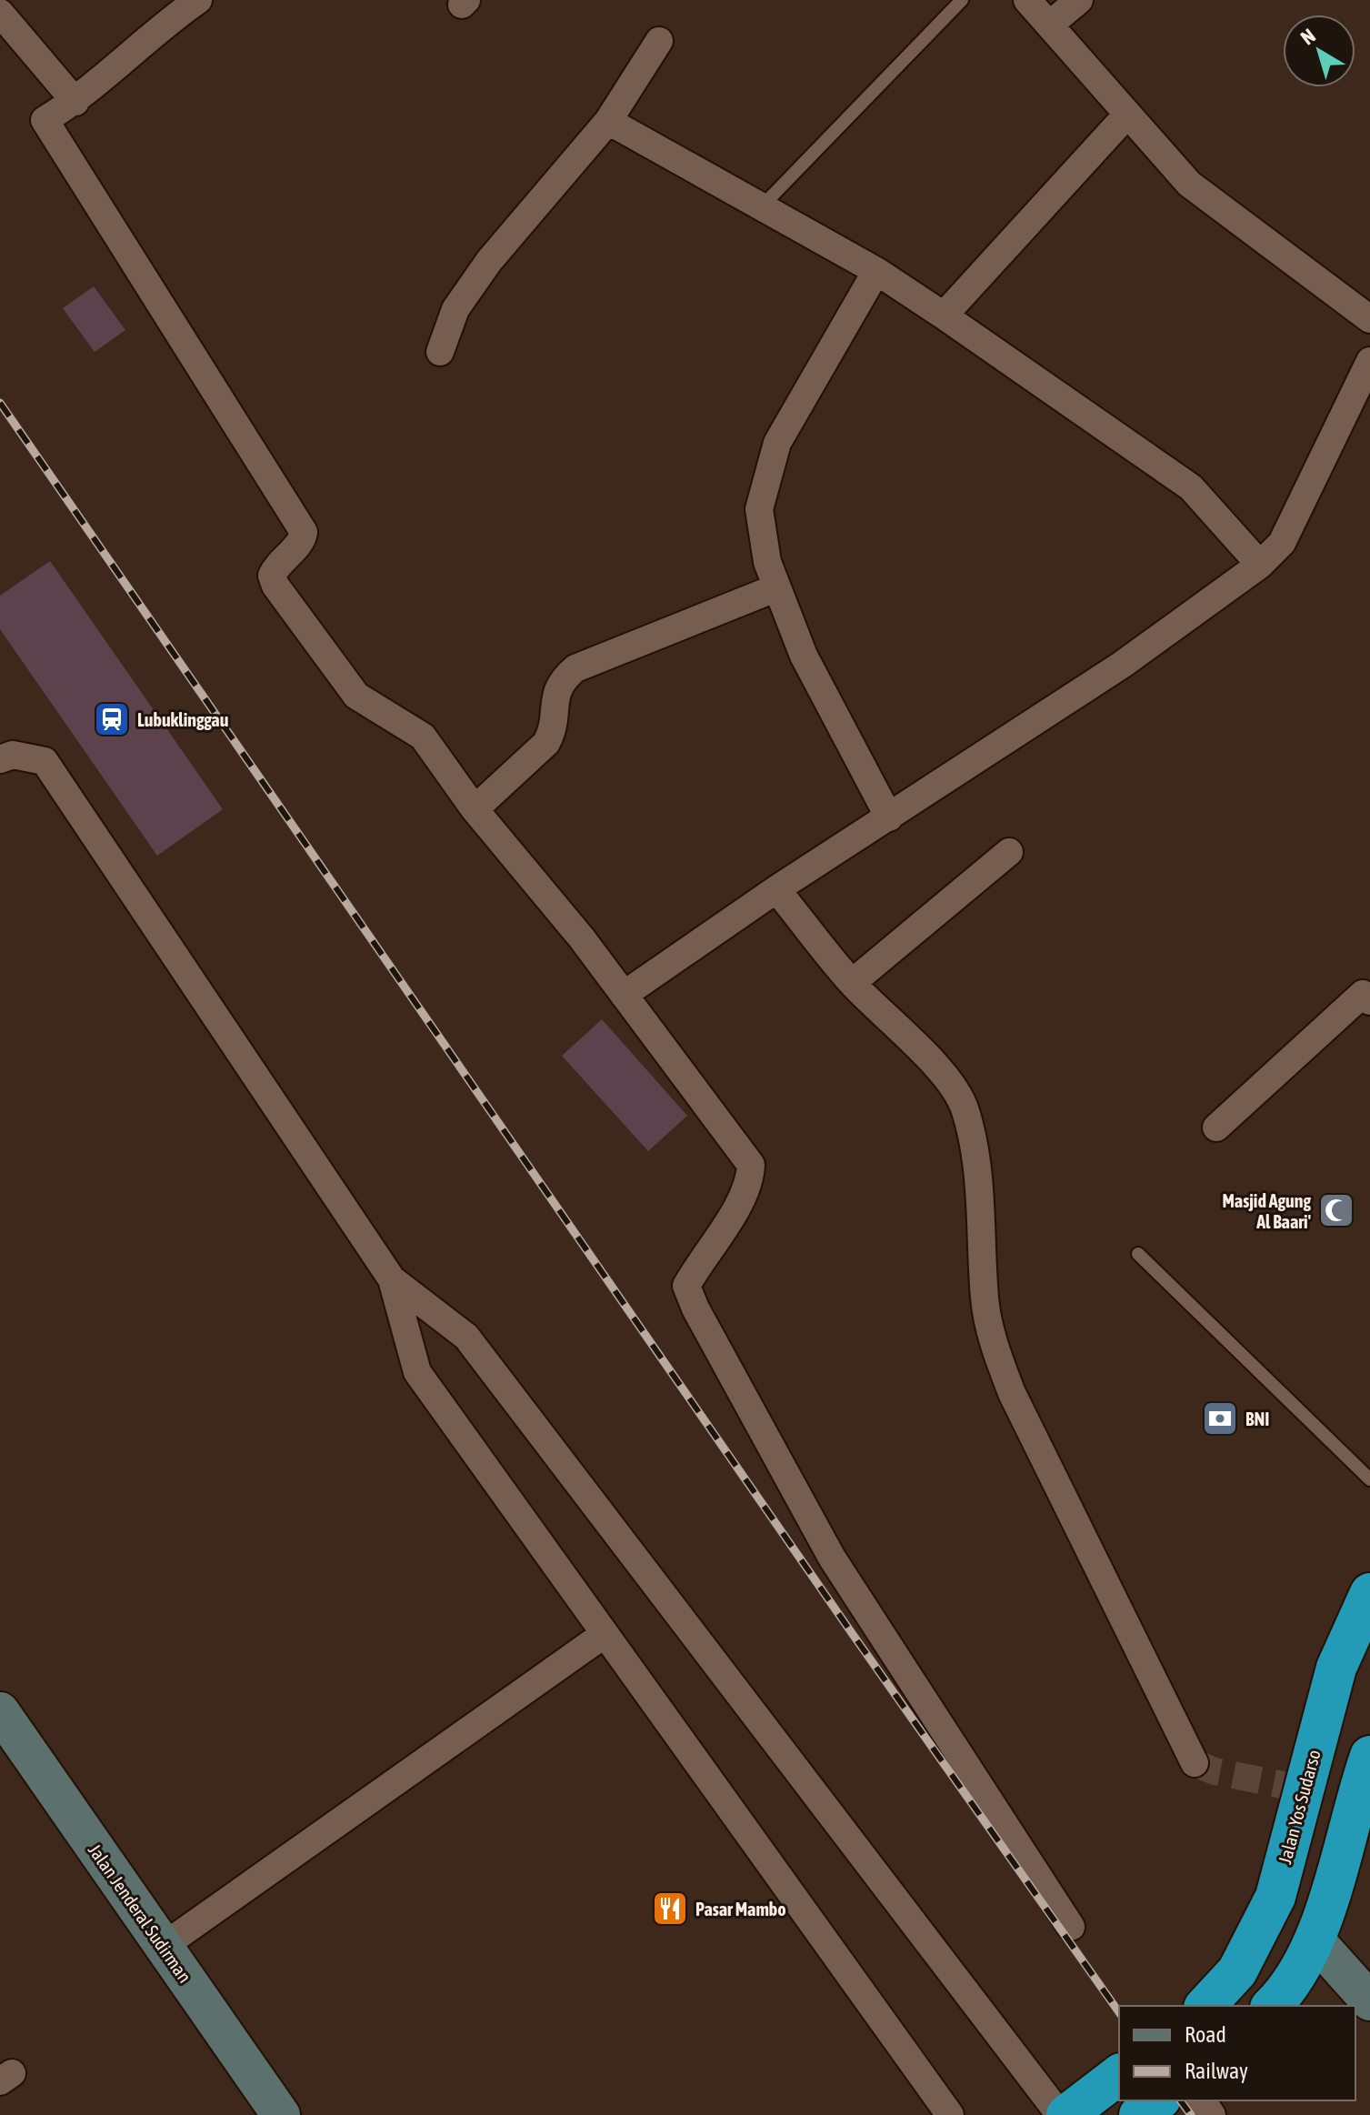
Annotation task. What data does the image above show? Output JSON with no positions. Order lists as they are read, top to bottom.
{
  "streets": {
    "highway": ["Jalan Yos Sudarso"],
    "street": ["Jalan Jenderal Sudirman"]
  },
  "places": {
    "station": ["Lubuklinggau"],
    "mosque": ["Masjid Agung Al Baari'"],
    "bank": ["BNI"],
    "restaurant": ["Pasar Mambo"]
  },
  "legend": ["Road", "Railway"],
  "north": "top left"
}
